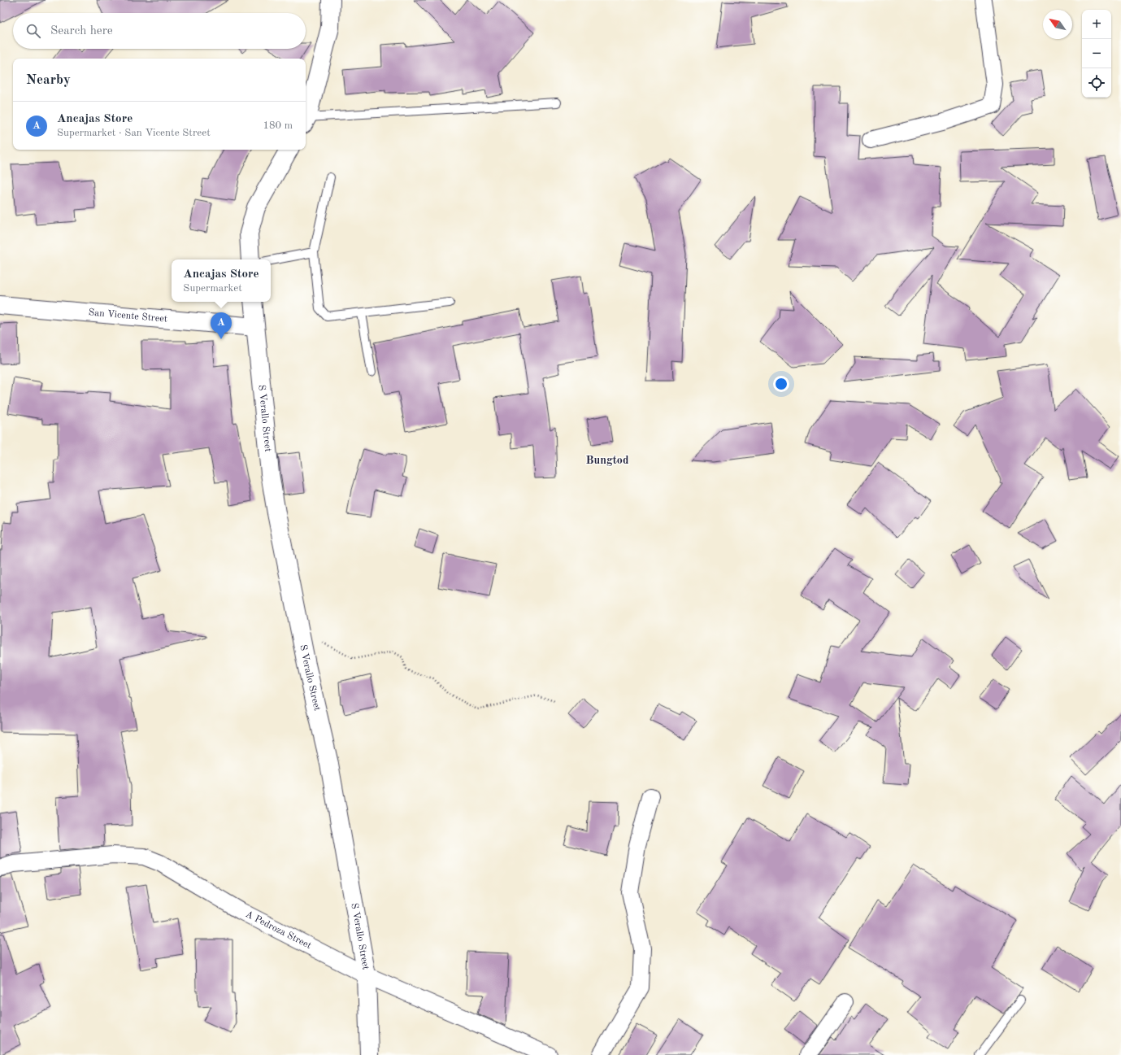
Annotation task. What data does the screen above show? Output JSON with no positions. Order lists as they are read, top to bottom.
{
  "streets": {
    "street": ["San Vicente Street", "S Verallo Street", "A Pedroza Street"]
  },
  "crossings": [
    ["San Vicente Street", "S Verallo Street"],
    ["S Verallo Street", "A Pedroza Street"]
  ],
  "districts": ["Bungtod"],
  "north": "top left",
  "page": {
    "map_buttons": ["+", "−"],
    "search": "Search here",
    "heading": "Nearby",
    "list": [
      {
        "mark": "A",
        "name": "Ancajas Store",
        "note": "Supermarket · San Vicente Street",
        "value": "180 m"
      }
    ],
    "popup": ["Ancajas Store", "Supermarket"],
    "pins": "A"
  }
}
